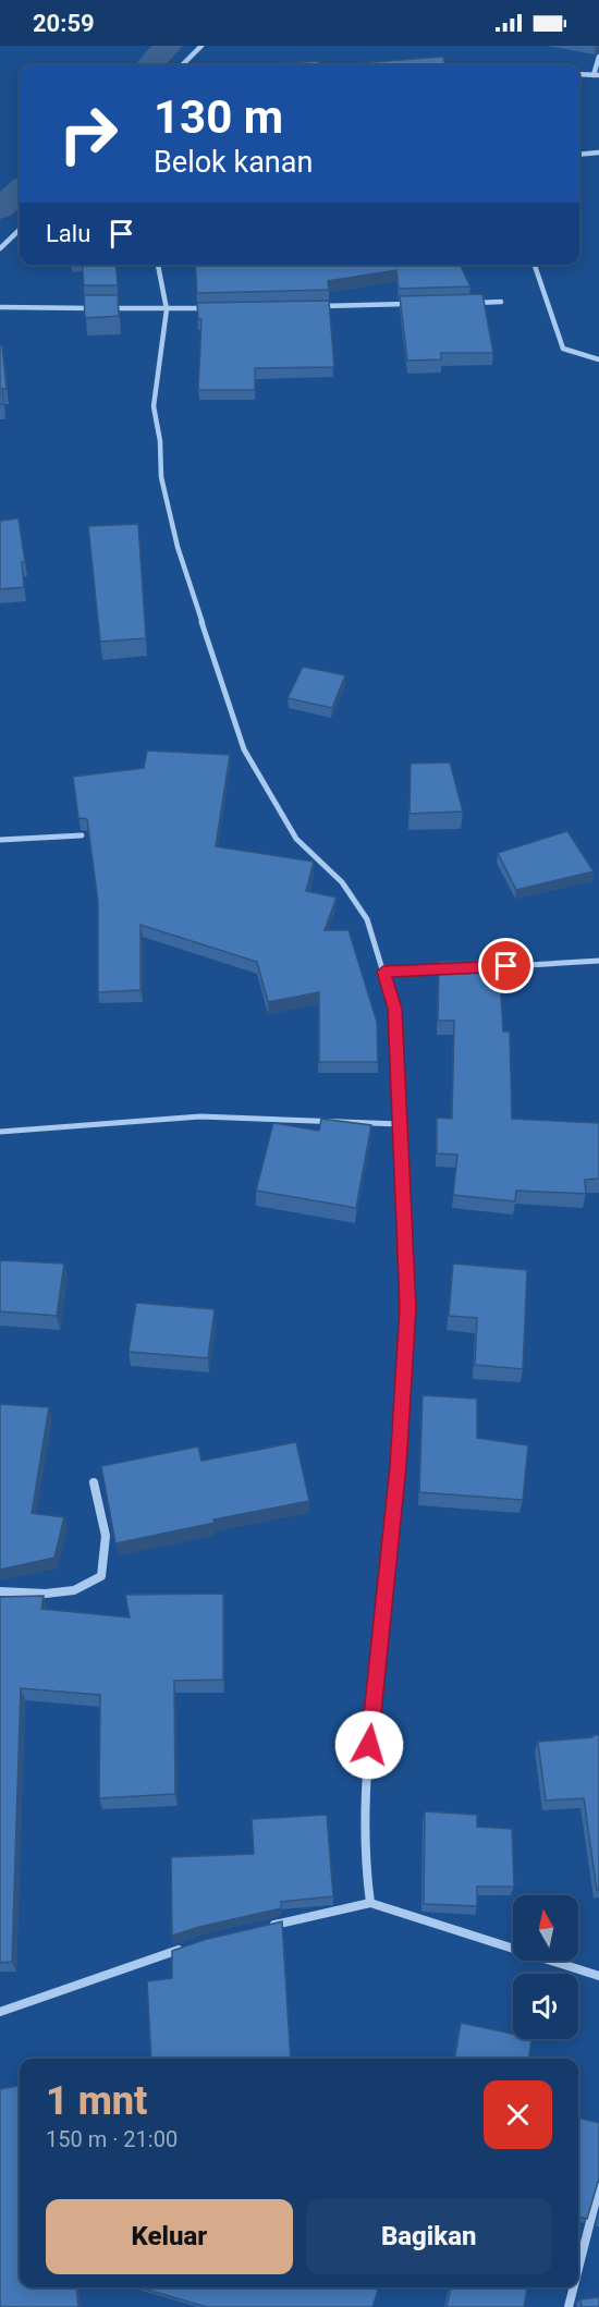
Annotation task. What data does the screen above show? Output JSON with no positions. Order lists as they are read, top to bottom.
{
  "north": "top",
  "page": {
    "status": "20:59",
    "turn": ["130 m", "Belok kanan"],
    "then": "Lalu",
    "heading": ["1 mnt", "150 m · 21:00"],
    "buttons": ["Keluar", "Bagikan"]
  }
}
